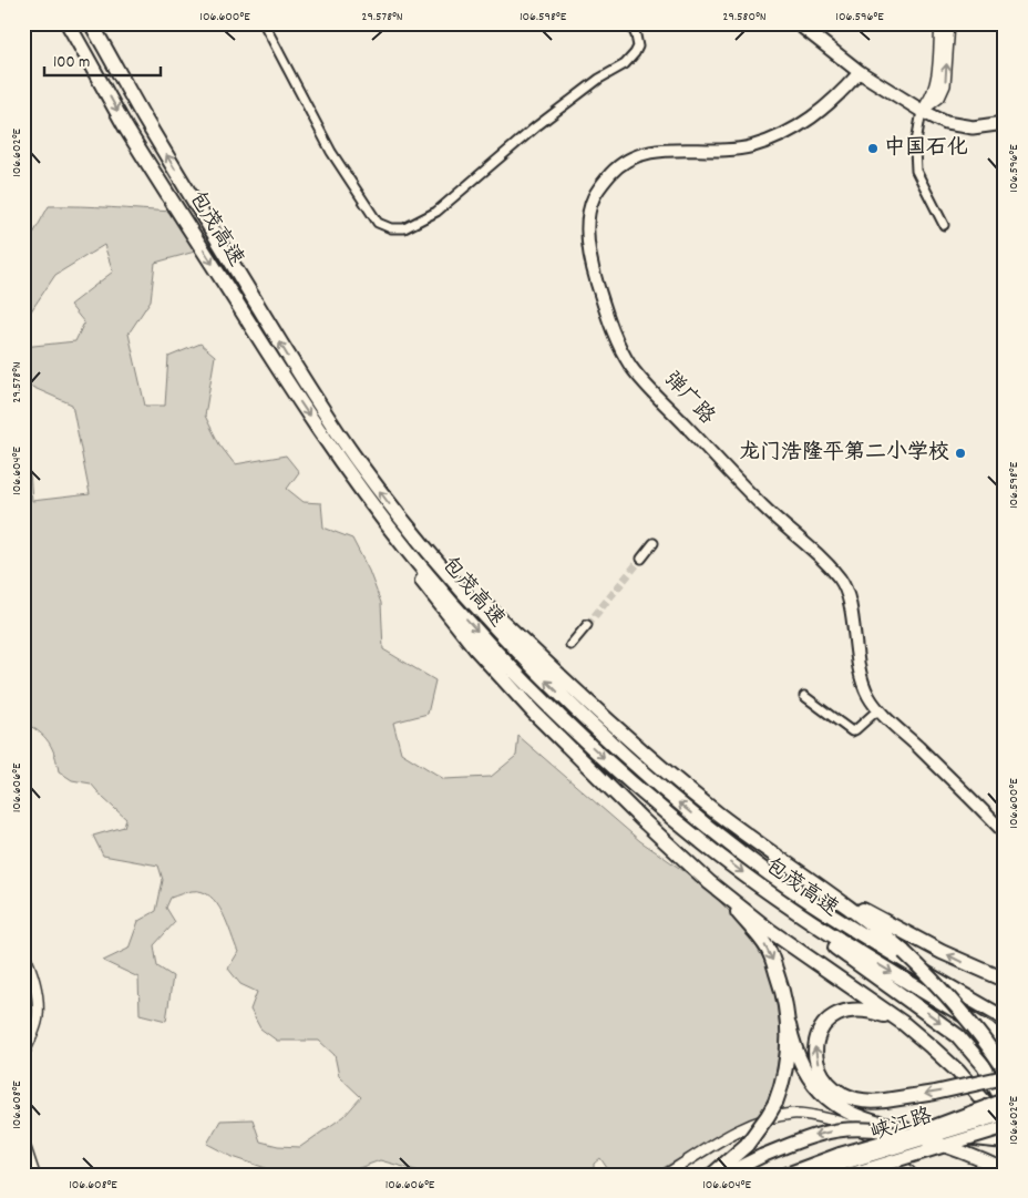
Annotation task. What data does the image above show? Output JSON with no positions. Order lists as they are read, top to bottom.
{
  "streets": {
    "highway": ["包茂高速"],
    "main road": ["弹广路", "峡江路"]
  },
  "places": ["中国石化", "龙门浩隆平第二小学校"],
  "scale_bar": "100 m",
  "coordinates": [
    "106.600°E",
    "29.578°N",
    "106.598°E",
    "29.580°N",
    "106.596°E",
    "106.602°E",
    "106.604°E",
    "106.606°E",
    "106.608°E"
  ]
}
